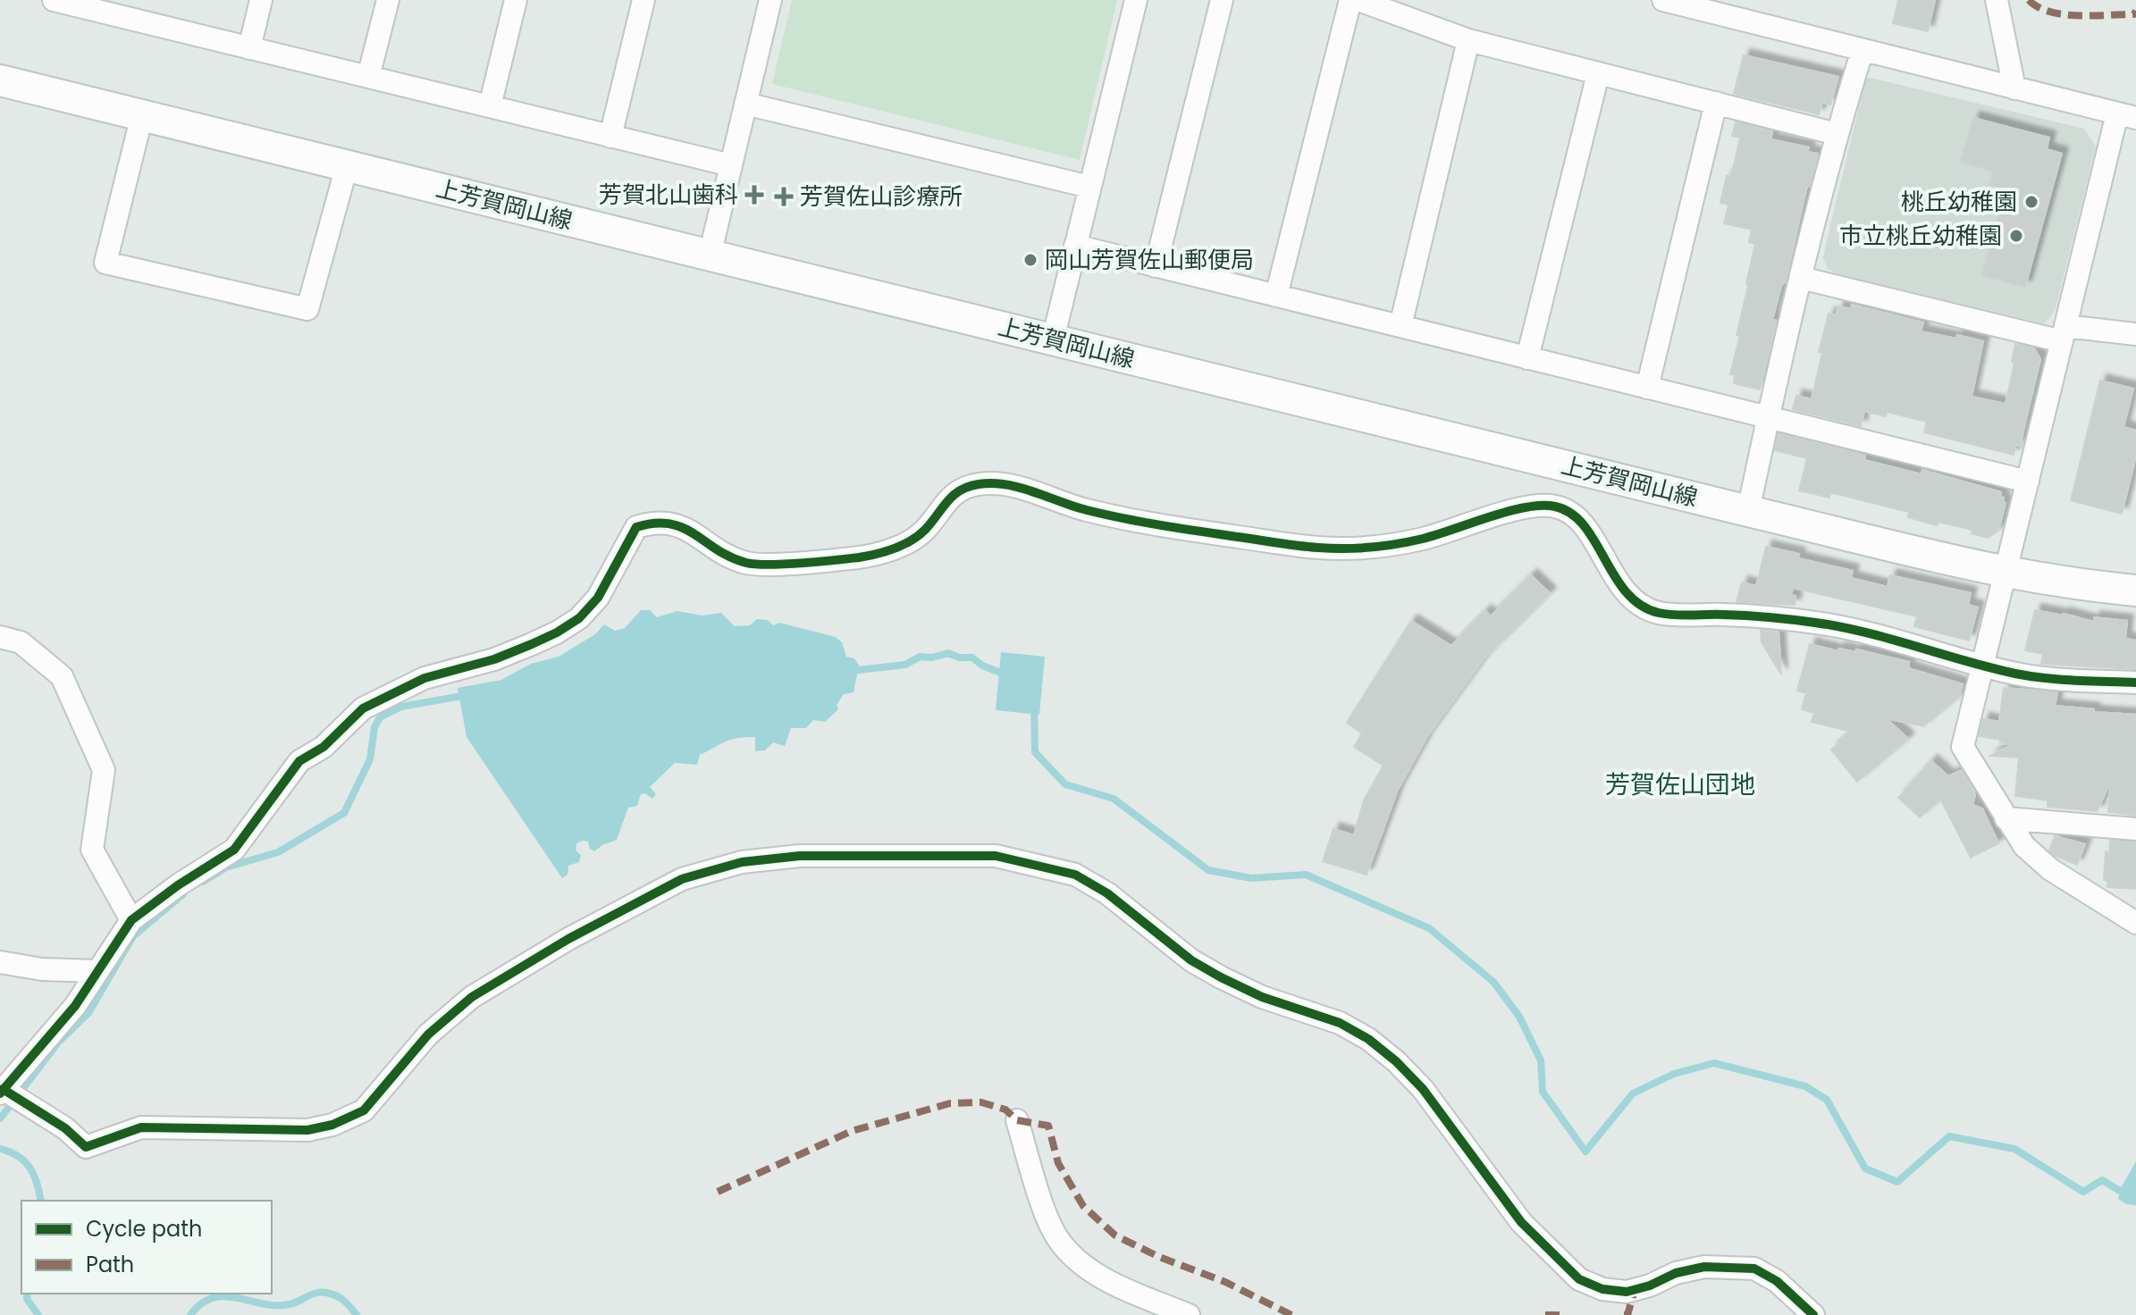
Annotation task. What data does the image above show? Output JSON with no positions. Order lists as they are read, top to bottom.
{
  "streets": {
    "main road": ["上芳賀岡山線"]
  },
  "districts": ["芳賀佐山団地"],
  "places": {
    "health": ["芳賀北山歯科", "芳賀佐山診療所"],
    "other": ["桃丘幼稚園", "市立桃丘幼稚園", "岡山芳賀佐山郵便局"]
  },
  "legend": ["Cycle path", "Path"]
}
